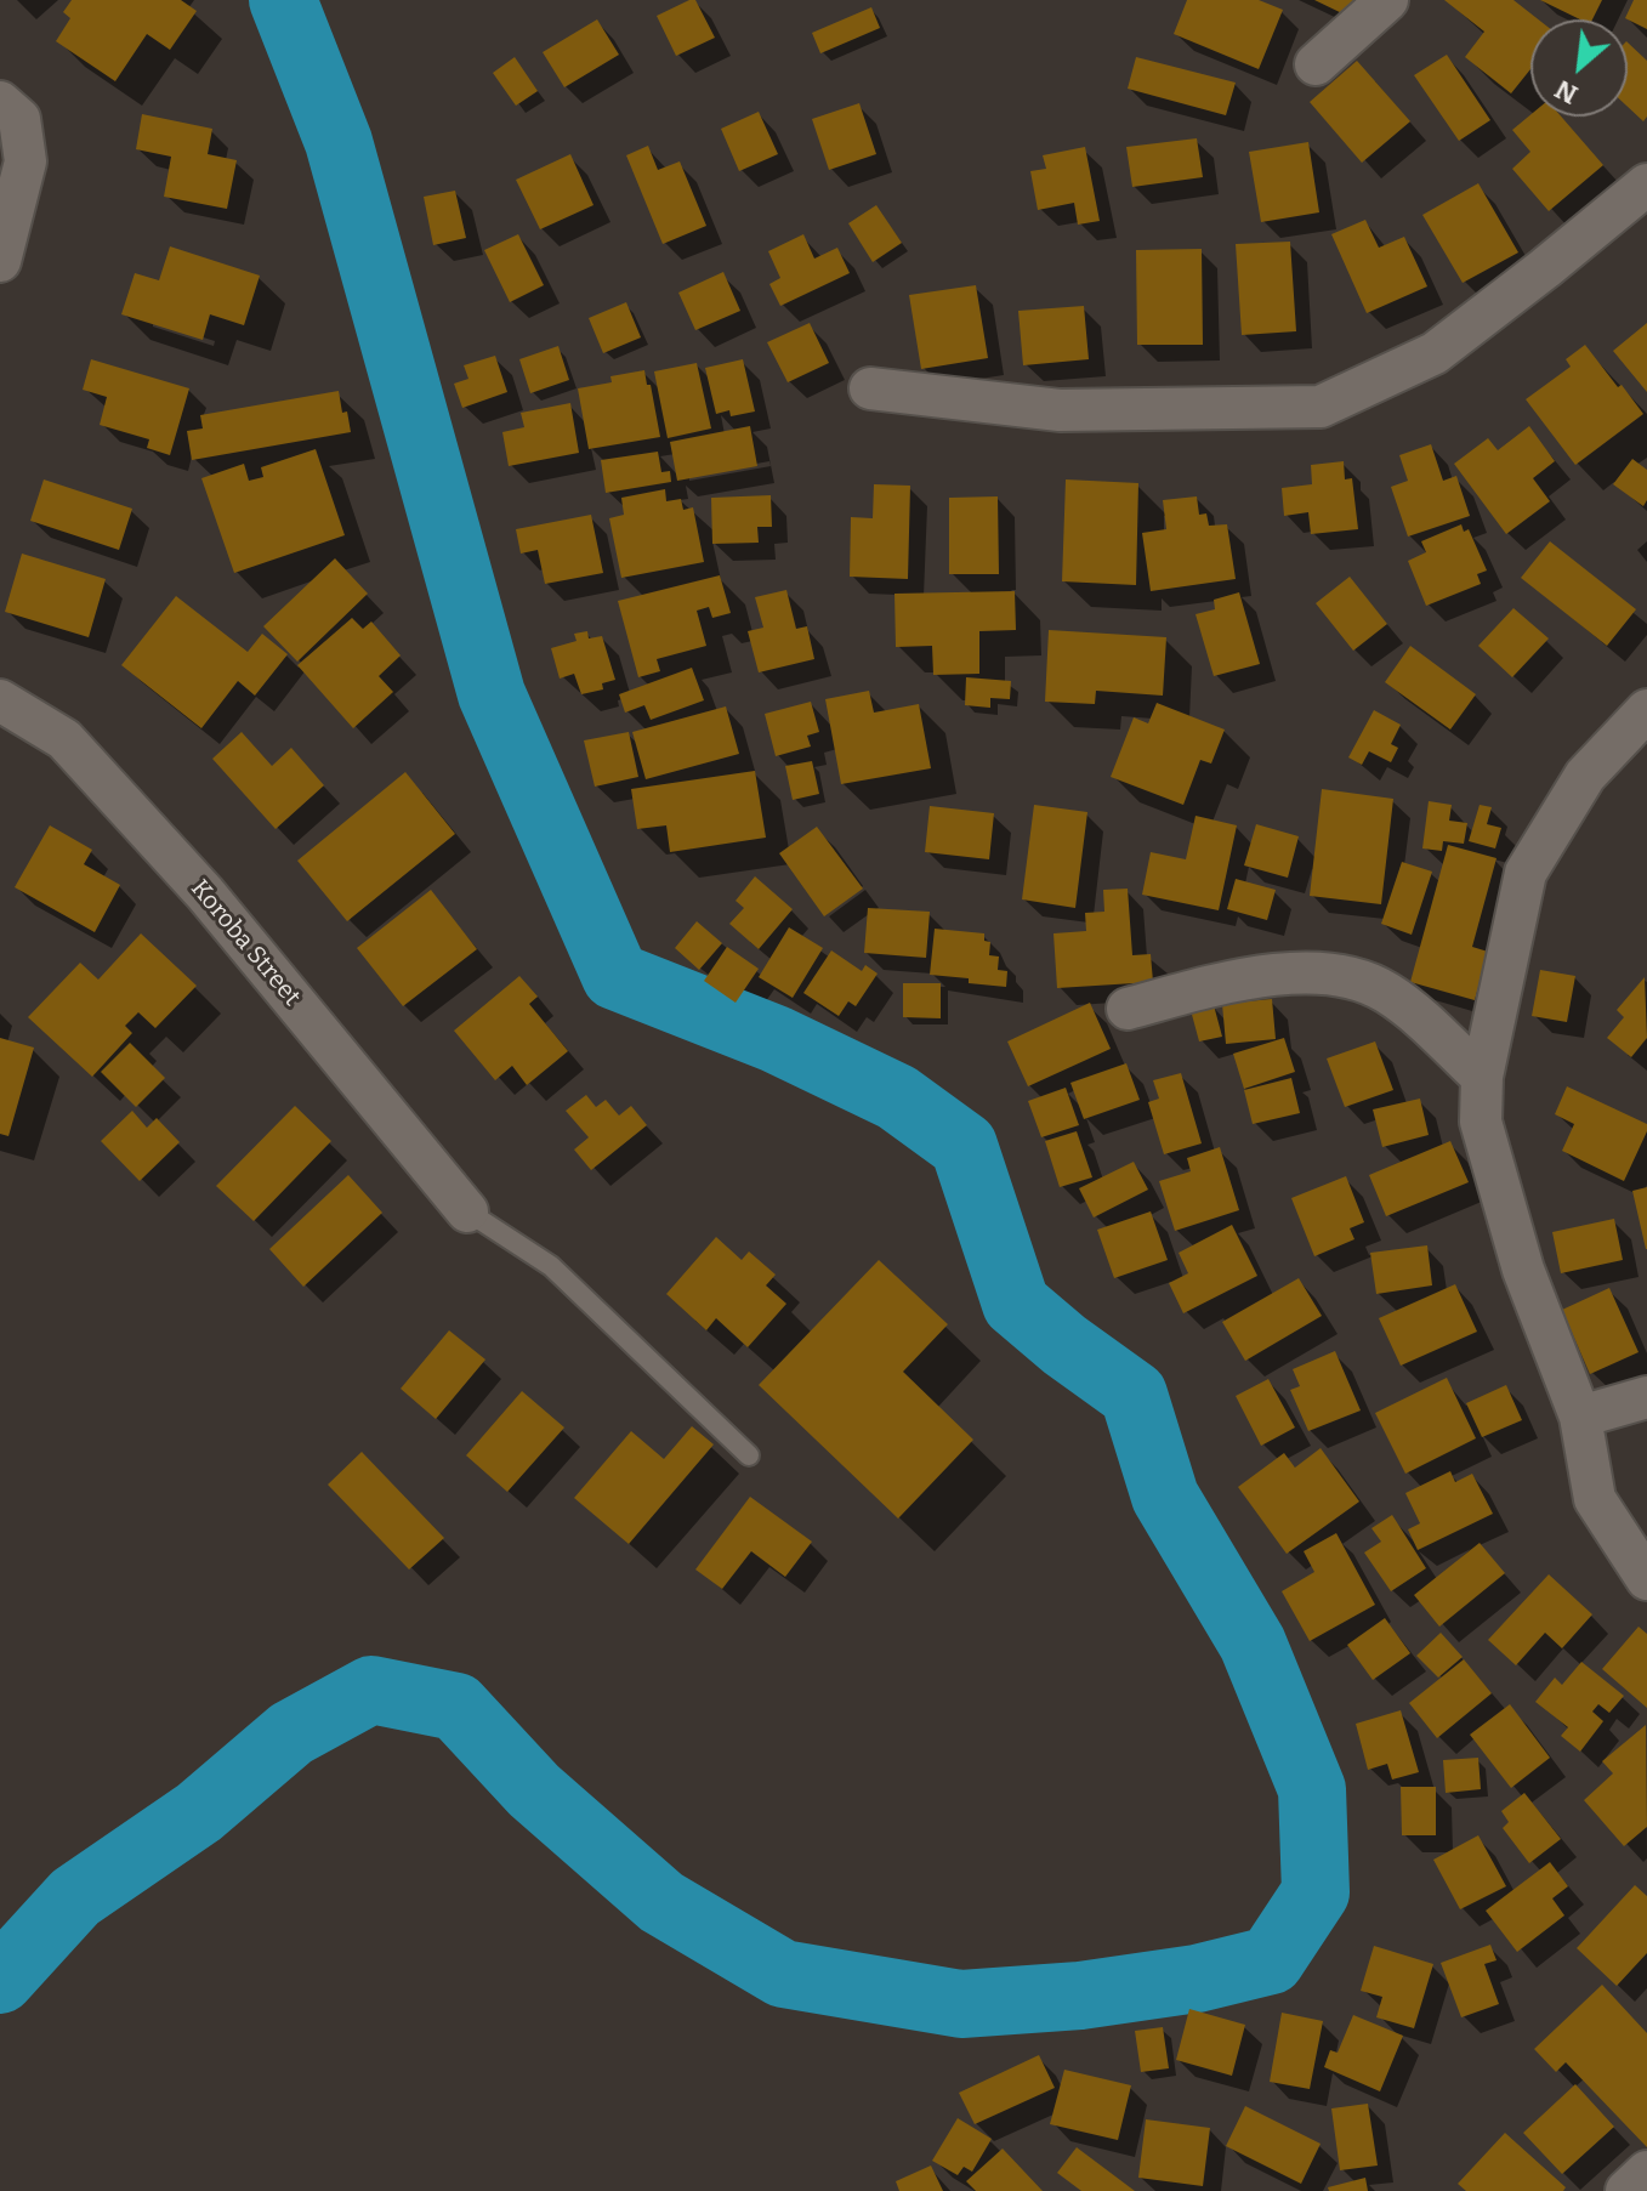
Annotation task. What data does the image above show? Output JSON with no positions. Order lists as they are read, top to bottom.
{
  "streets": {
    "street": ["Koroba Street"]
  },
  "north": "bottom left"
}
